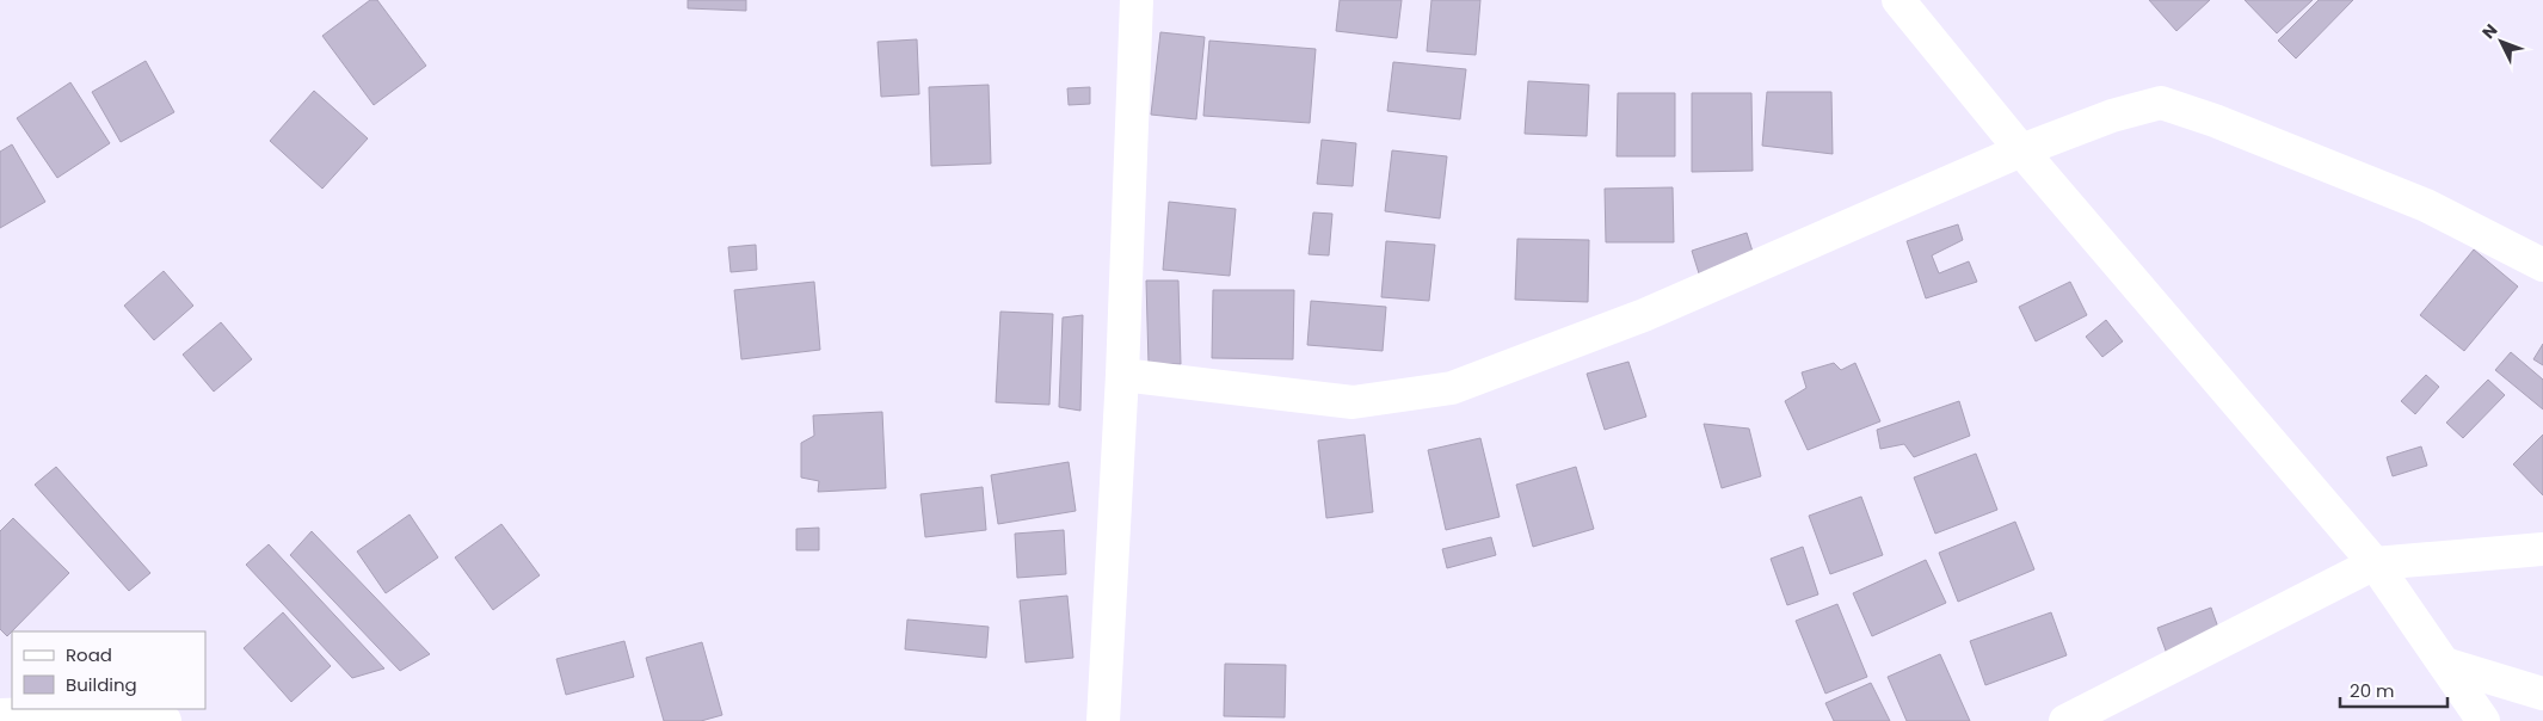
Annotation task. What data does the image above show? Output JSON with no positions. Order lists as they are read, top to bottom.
{
  "legend": ["Road", "Building"],
  "scale_bar": "20 m",
  "north": "top left"
}
